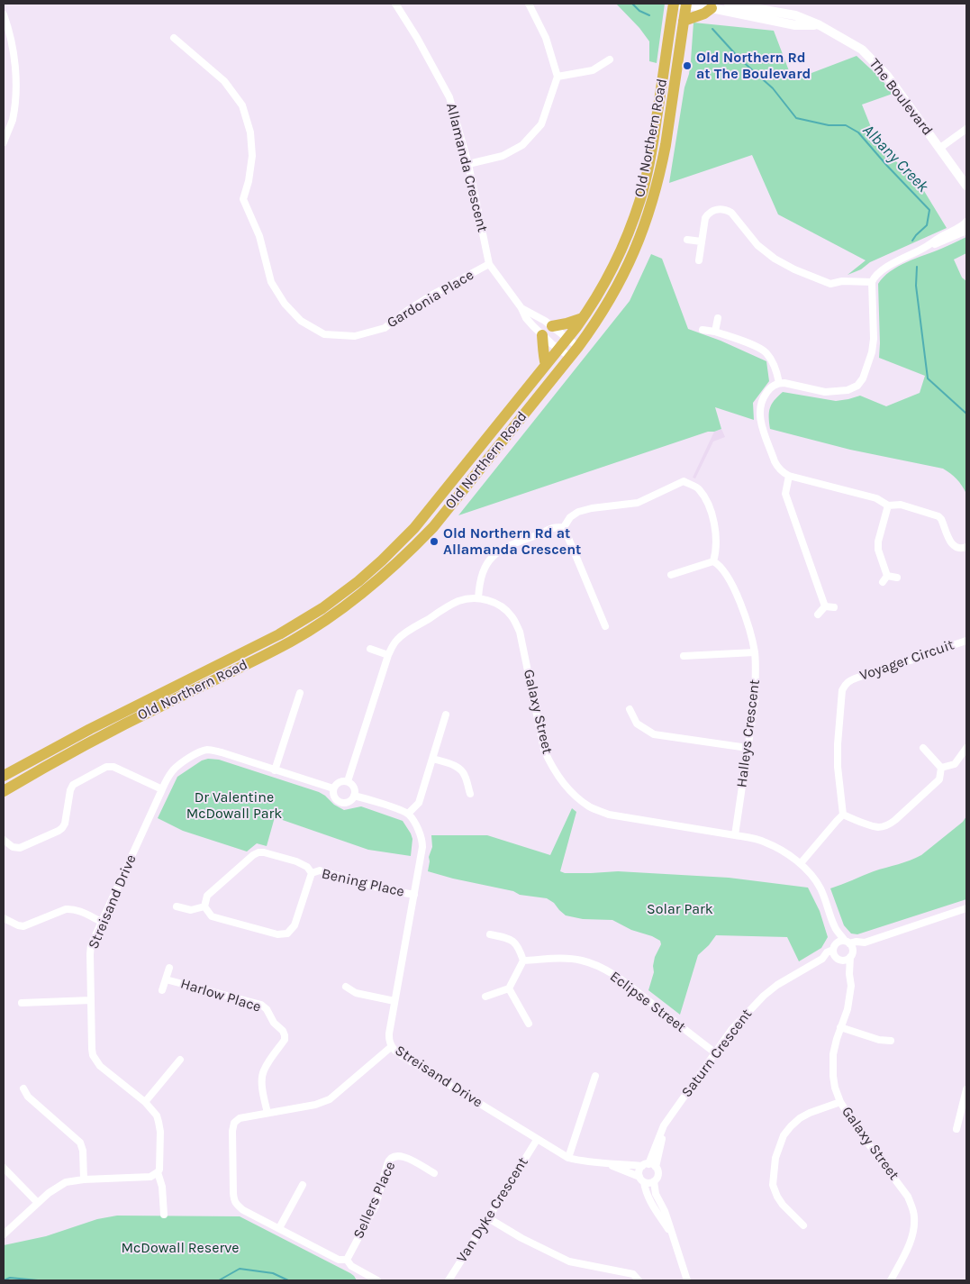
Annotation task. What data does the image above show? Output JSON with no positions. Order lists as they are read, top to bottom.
{
  "streets": {
    "highway": ["Old Northern Road"],
    "street": [
      "The Boulevard",
      "Allamanda Crescent",
      "Gardonia Place",
      "Voyager Circuit",
      "Galaxy Street",
      "Halleys Crescent",
      "Bening Place",
      "Streisand Drive",
      "Harlow Place",
      "Eclipse Street",
      "Saturn Crescent",
      "Sellers Place",
      "Van Dyke Crescent"
    ]
  },
  "crossings": [
    ["The Boulevard", "Old Northern Road"],
    ["Old Northern Road", "Allamanda Crescent"],
    ["Allamanda Crescent", "Gardonia Place"],
    ["Galaxy Street", "Halleys Crescent"],
    ["Galaxy Street", "Saturn Crescent"],
    ["Bening Place", "Streisand Drive"],
    ["Streisand Drive", "Saturn Crescent"],
    ["Streisand Drive", "Van Dyke Crescent"],
    ["Eclipse Street", "Saturn Crescent"]
  ],
  "water": ["Albany Creek"],
  "parks": ["Dr Valentine McDowall Park", "Solar Park", "McDowall Reserve"],
  "places": ["Old Northern Rd at The Boulevard", "Old Northern Rd at Allamanda Crescent"]
}
